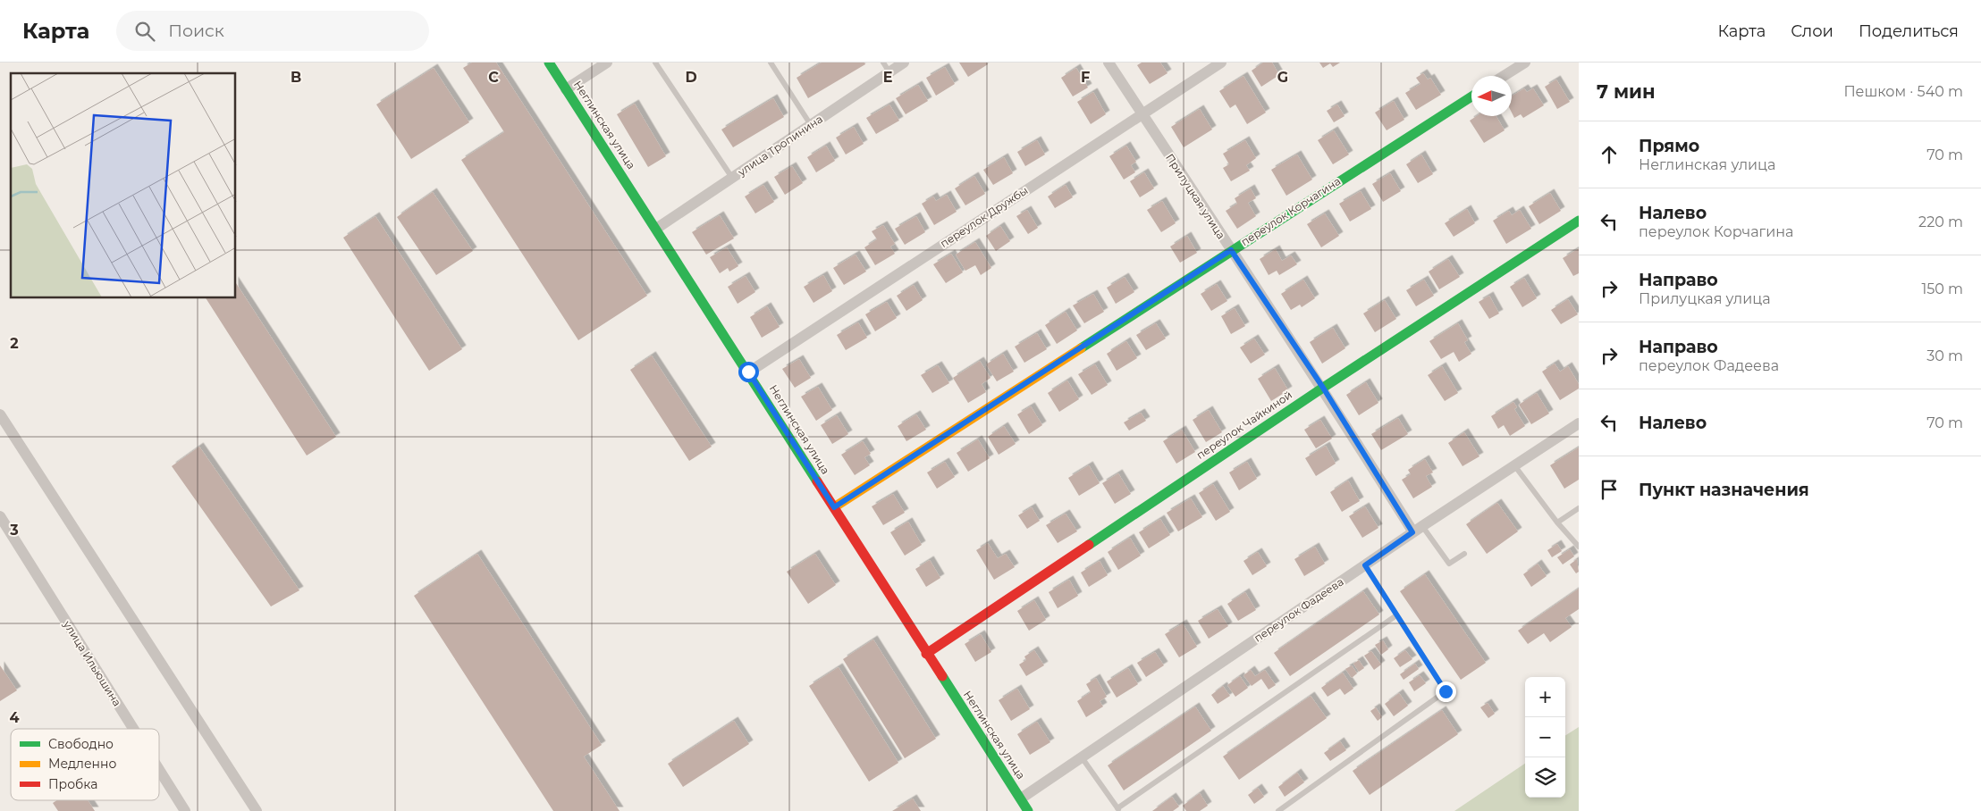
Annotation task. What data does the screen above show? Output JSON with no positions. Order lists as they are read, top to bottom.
{
  "streets": {
    "street": [
      "Неглинская улица",
      "улица Тропинина",
      "Прилуцкая улица",
      "переулок Корчагина",
      "переулок Дружбы",
      "переулок Чайкиной",
      "переулок Фадеева",
      "улица Ильюшина"
    ]
  },
  "crossings": [
    ["Неглинская улица", "улица Тропинина"],
    ["Неглинская улица", "переулок Корчагина"],
    ["Неглинская улица", "переулок Дружбы"],
    ["Неглинская улица", "переулок Чайкиной"],
    ["Неглинская улица", "переулок Фадеева"],
    ["Прилуцкая улица", "переулок Корчагина"],
    ["Прилуцкая улица", "переулок Дружбы"],
    ["Прилуцкая улица", "переулок Чайкиной"],
    ["Прилуцкая улица", "переулок Фадеева"]
  ],
  "legend": ["Свободно", "Медленно", "Пробка"],
  "north": "left",
  "page": {
    "header": "Карта",
    "search": "Поиск",
    "nav": ["Карта", "Слои", "Поделиться"],
    "heading": ["7 мин", "Пешком · 540 m"],
    "list": [
      ["Прямо", "Неглинская улица", "70 m"],
      ["Налево", "переулок Корчагина", "220 m"],
      ["Направо", "Прилуцкая улица", "150 m"],
      ["Направо", "переулок Фадеева", "30 m"],
      ["Налево", "70 m"],
      "Пункт назначения"
    ],
    "map_buttons": ["+", "−"]
  },
  "grid": {
    "columns": [
      "B",
      "C",
      "D",
      "E",
      "F",
      "G"
    ],
    "rows": ["2", "3", "4"]
  }
}
